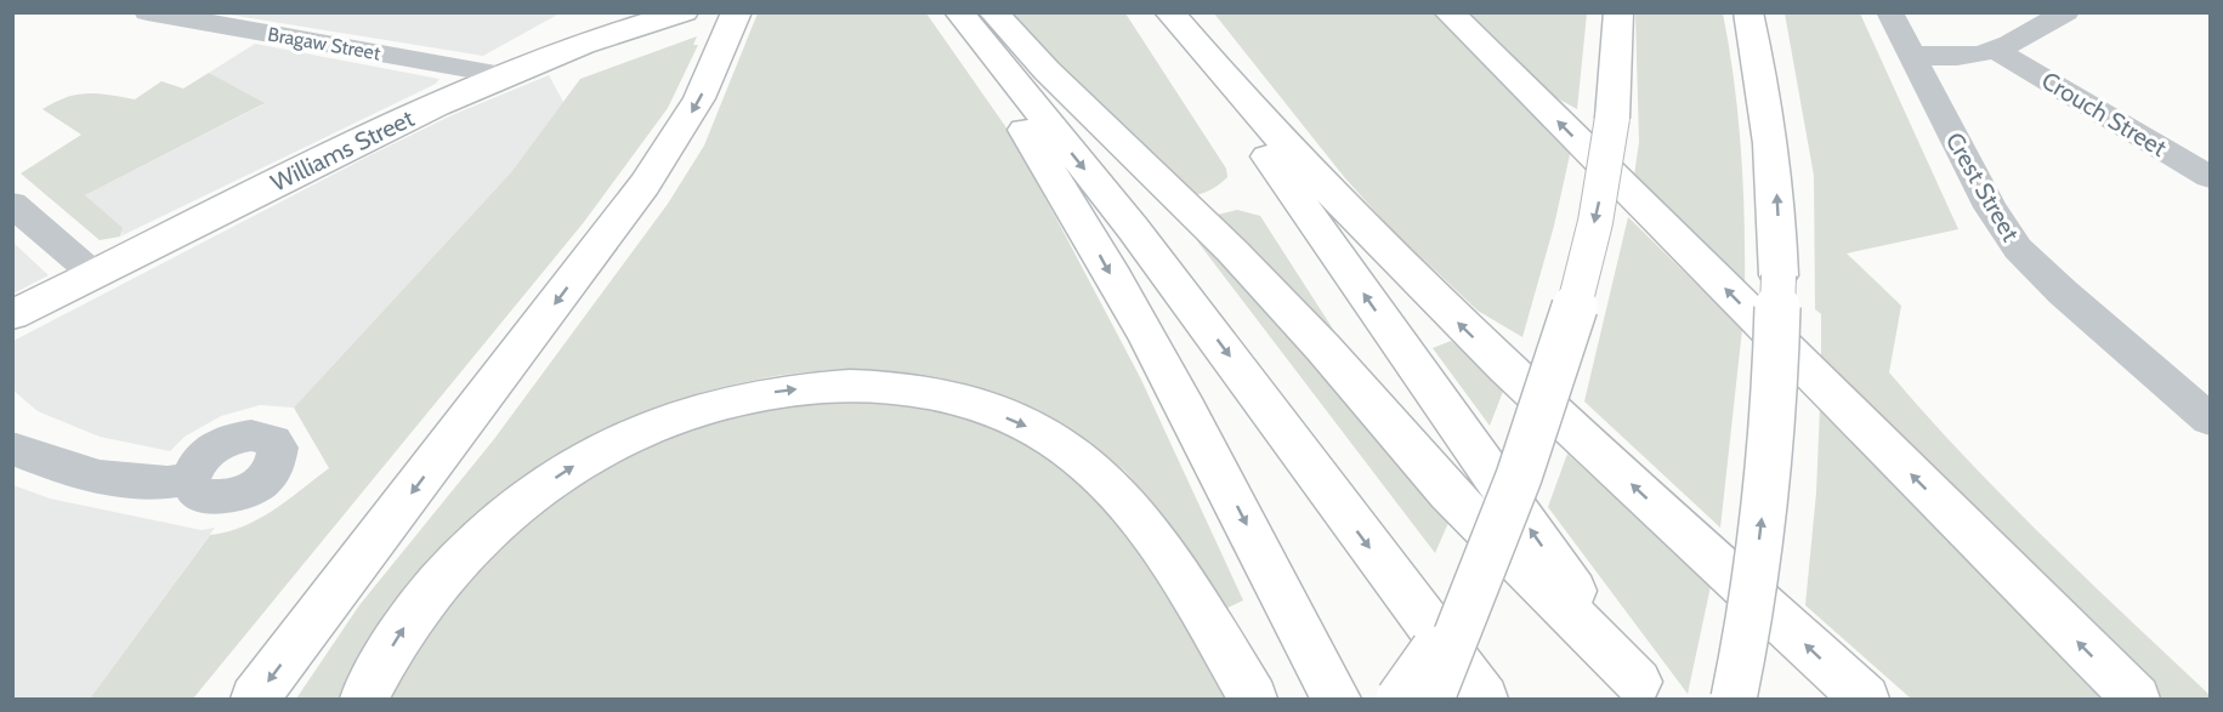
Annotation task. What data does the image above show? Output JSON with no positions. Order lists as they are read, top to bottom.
{
  "streets": {
    "main road": ["Williams Street"],
    "street": ["Bragaw Street", "Crouch Street", "Crest Street"]
  },
  "crossings": [
    ["Bragaw Street", "Williams Street"]
  ]
}
